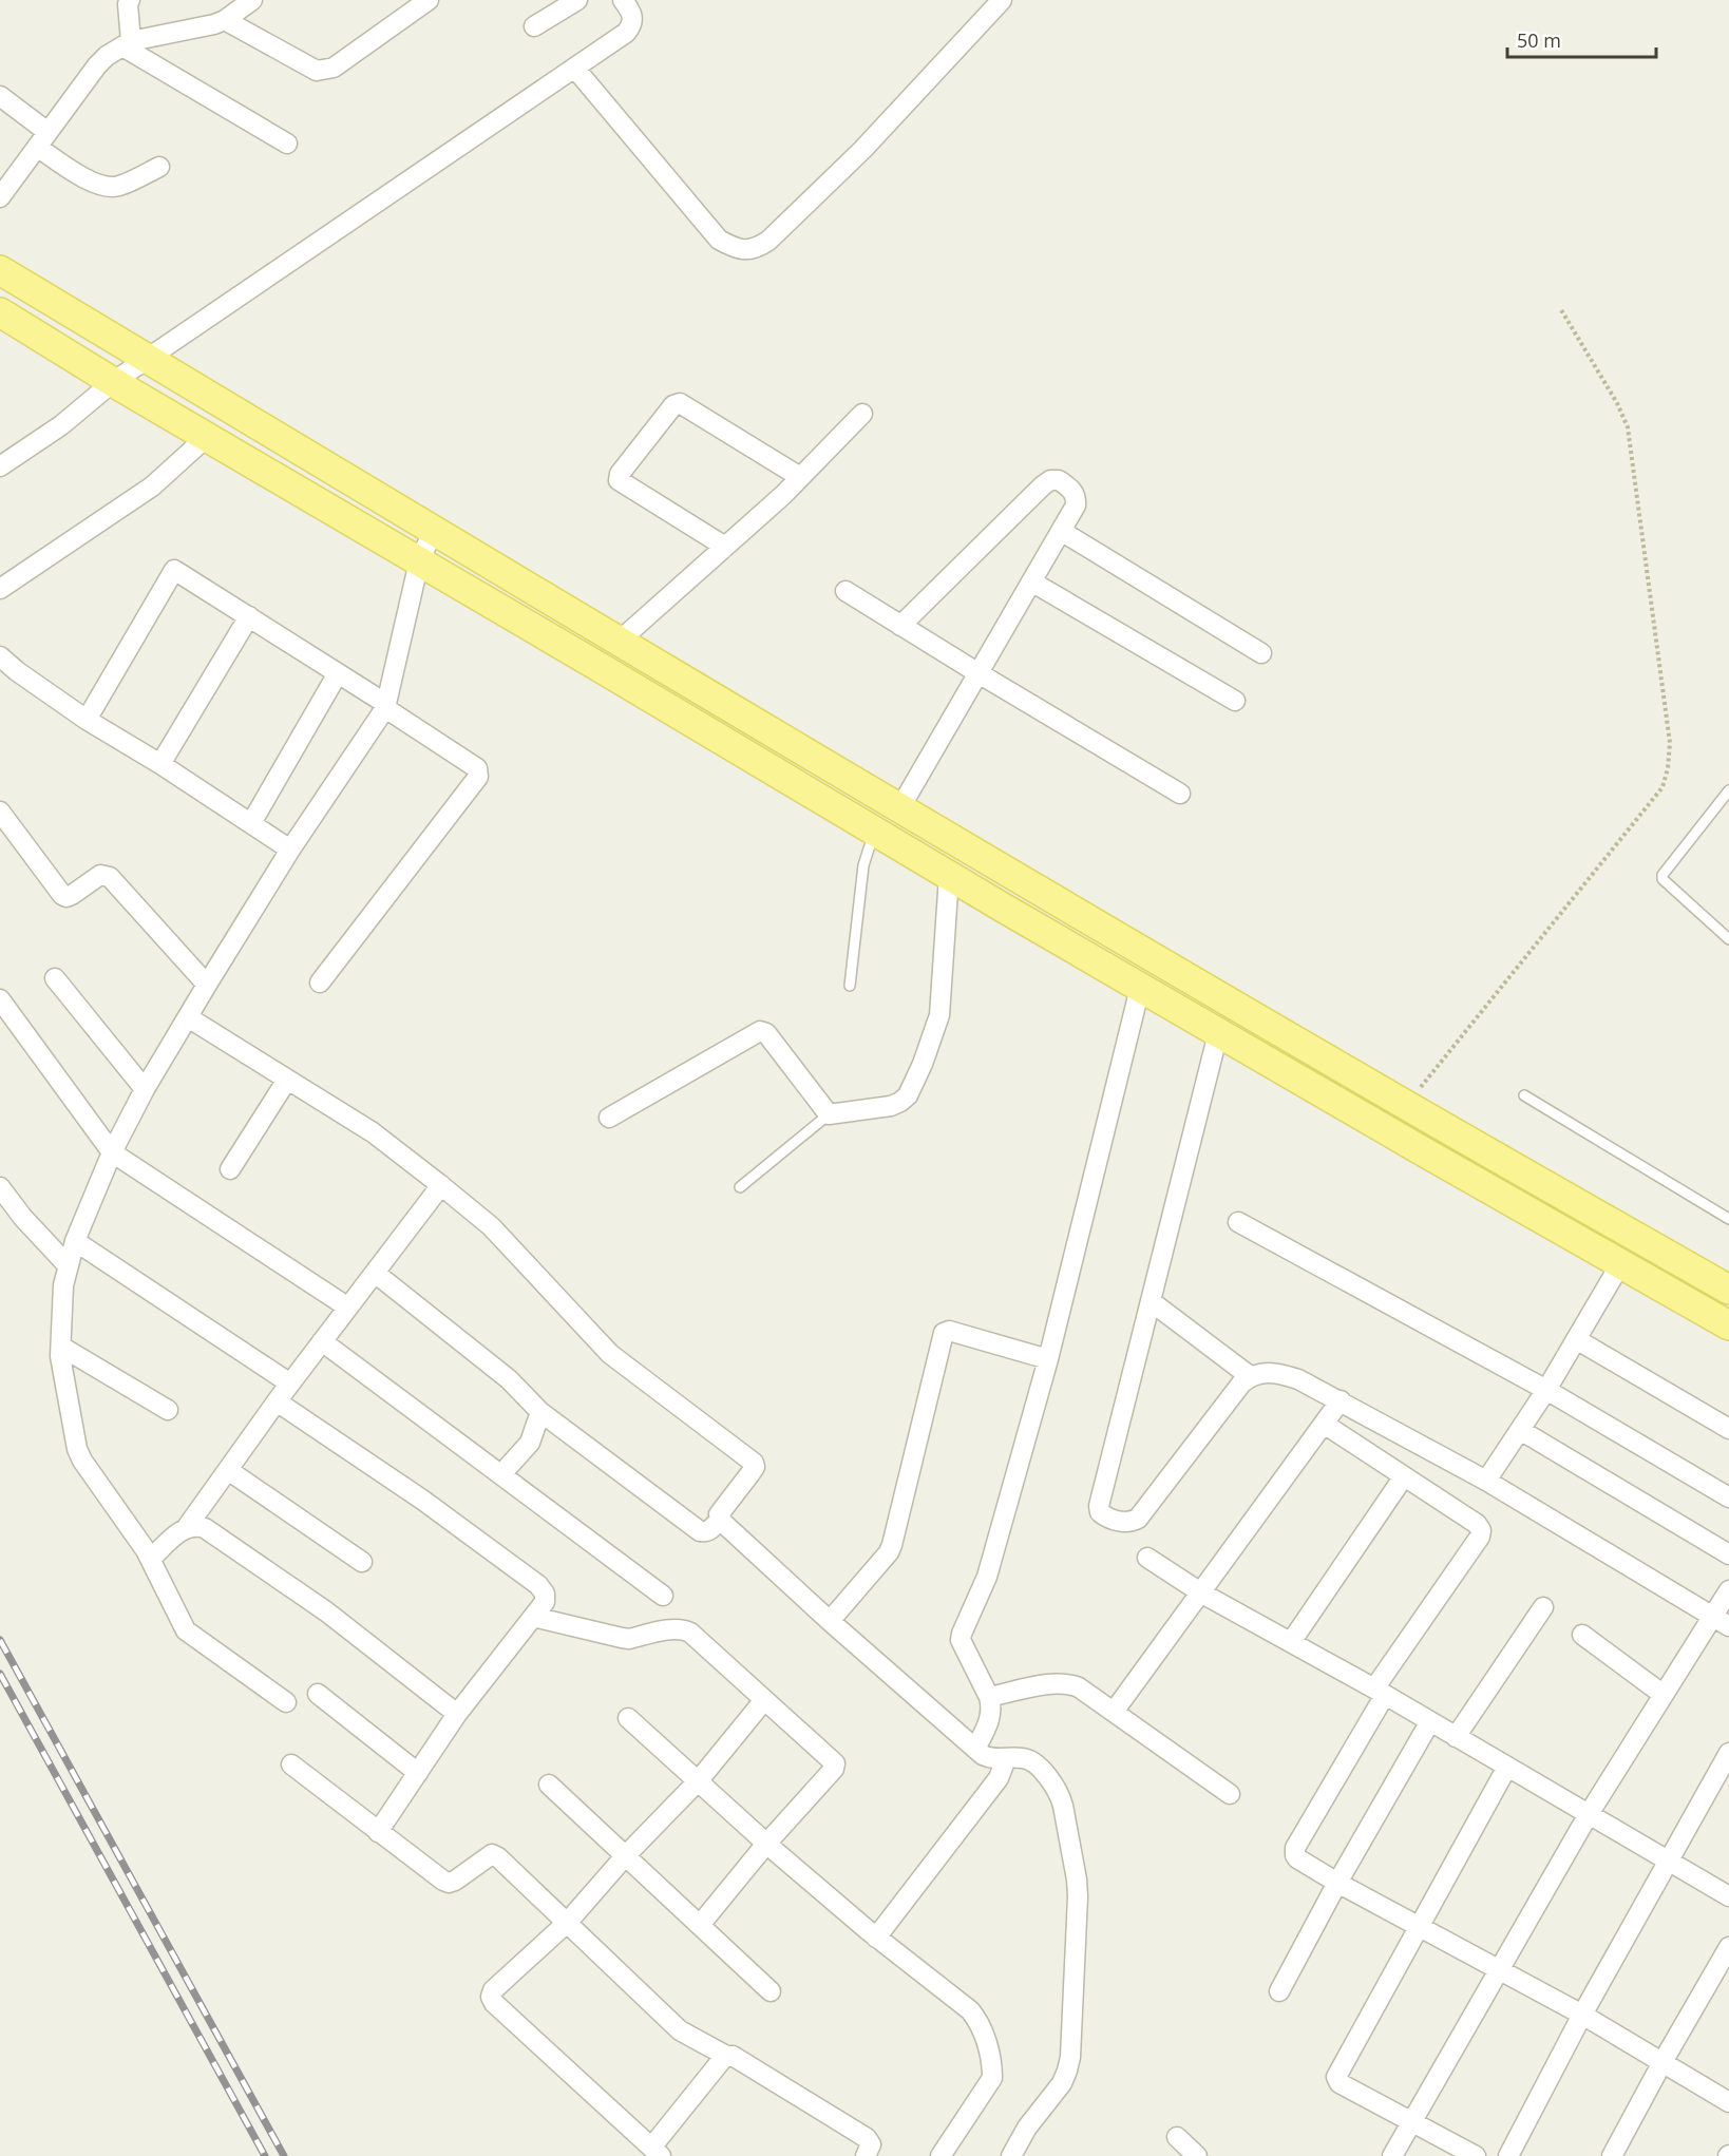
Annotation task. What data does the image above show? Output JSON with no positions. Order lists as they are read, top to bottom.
{
  "scale_bar": "50 m"
}
